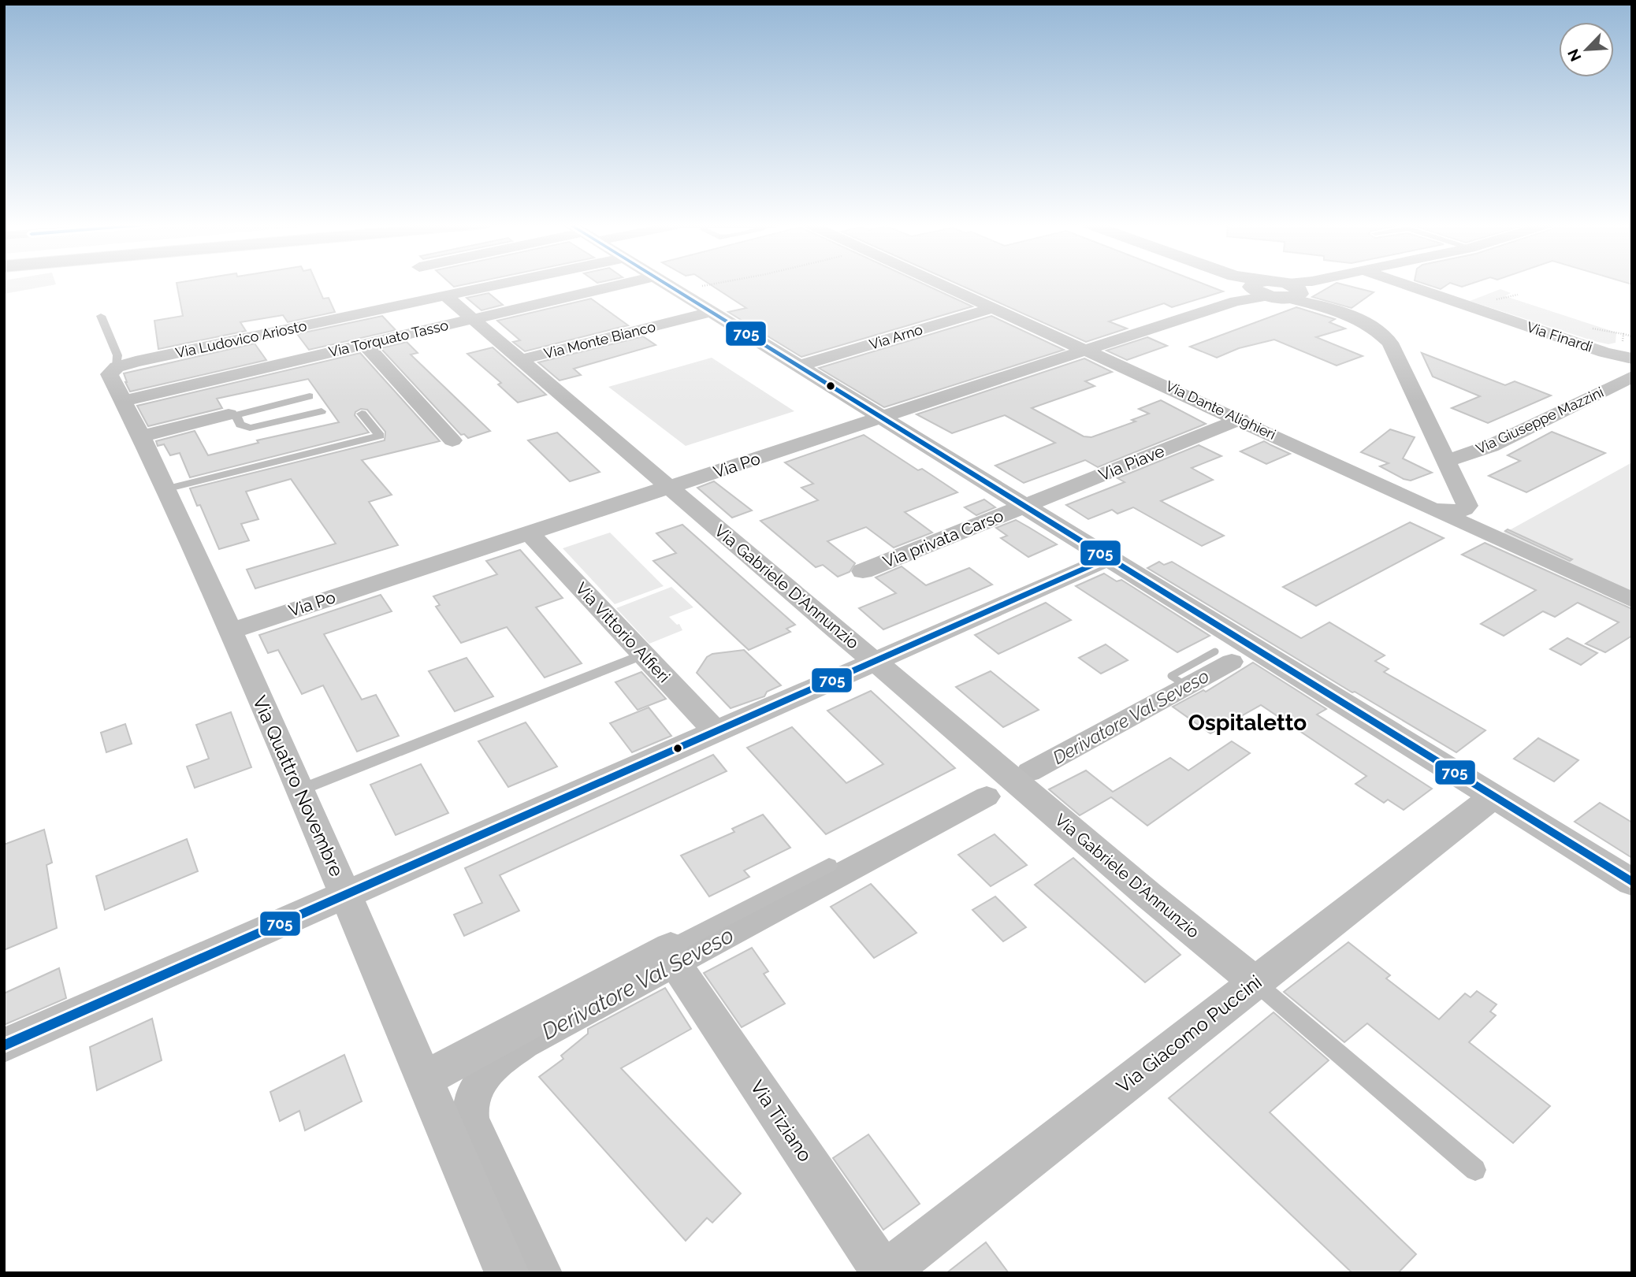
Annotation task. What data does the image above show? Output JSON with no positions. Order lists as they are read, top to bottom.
{
  "streets": {
    "street": [
      "Via Arno",
      "Via Finardi",
      "Via Torquato Tasso",
      "Via Ludovico Ariosto",
      "Via Monte Bianco",
      "Via Dante Alighieri",
      "Via Giuseppe Mazzini",
      "Via Piave",
      "Via Po",
      "Via privata Carso",
      "Via Gabriele D'Annunzio",
      "Via Vittorio Alfieri",
      "Via Quattro Novembre",
      "Via Giacomo Puccini",
      "Via Tiziano"
    ]
  },
  "crossings": [
    ["Via Arno", "Via Dante Alighieri"],
    ["Via Torquato Tasso", "Via Gabriele D'Annunzio"],
    ["Via Torquato Tasso", "Via Quattro Novembre"],
    ["Via Ludovico Ariosto", "Via Gabriele D'Annunzio"],
    ["Via Ludovico Ariosto", "Via Quattro Novembre"],
    ["Via Monte Bianco", "Via Gabriele D'Annunzio"],
    ["Via Dante Alighieri", "Via Piave"],
    ["Via Dante Alighieri", "Via Po"],
    ["Via Piave", "Via privata Carso"],
    ["Via Po", "Via Gabriele D'Annunzio"],
    ["Via Po", "Via Vittorio Alfieri"],
    ["Via Po", "Via Quattro Novembre"],
    ["Via Gabriele D'Annunzio", "Via Giacomo Puccini"],
    ["Via Giacomo Puccini", "Via Tiziano"]
  ],
  "districts": ["Ospitaletto"],
  "water": ["Derivatore Val Seveso"],
  "lines": ["transit line 705"],
  "north": "bottom left"
}
